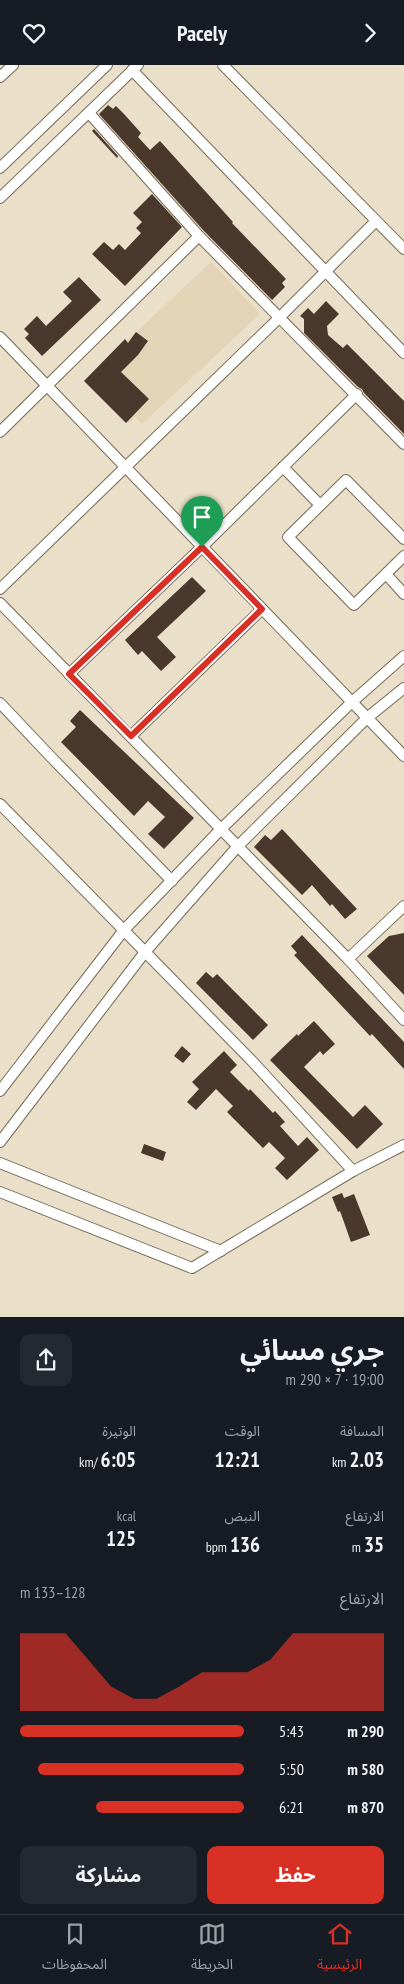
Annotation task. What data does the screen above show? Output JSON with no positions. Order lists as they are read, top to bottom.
{
  "page": {
    "header": "Pacely",
    "heading": ["جري مسائي", "19:00 · 7 × 290 m"],
    "stats": [
      ["المسافة", "2.03 km"],
      ["الوقت", "12:21"],
      ["الوتيرة", "6:05 /km"],
      ["الارتفاع", "35 m"],
      ["النبض", "136 bpm"],
      ["kcal", "125"]
    ],
    "chart": ["الارتفاع", "128–133 m"],
    "list": [
      {
        "name": "290 m",
        "note": "5:43"
      },
      {
        "name": "580 m",
        "note": "5:50"
      },
      {
        "name": "870 m",
        "note": "6:21"
      }
    ],
    "buttons": ["حفظ", "مشاركة"],
    "tabs": ["الرئيسية", "الخريطة", "المحفوظات"]
  }
}
